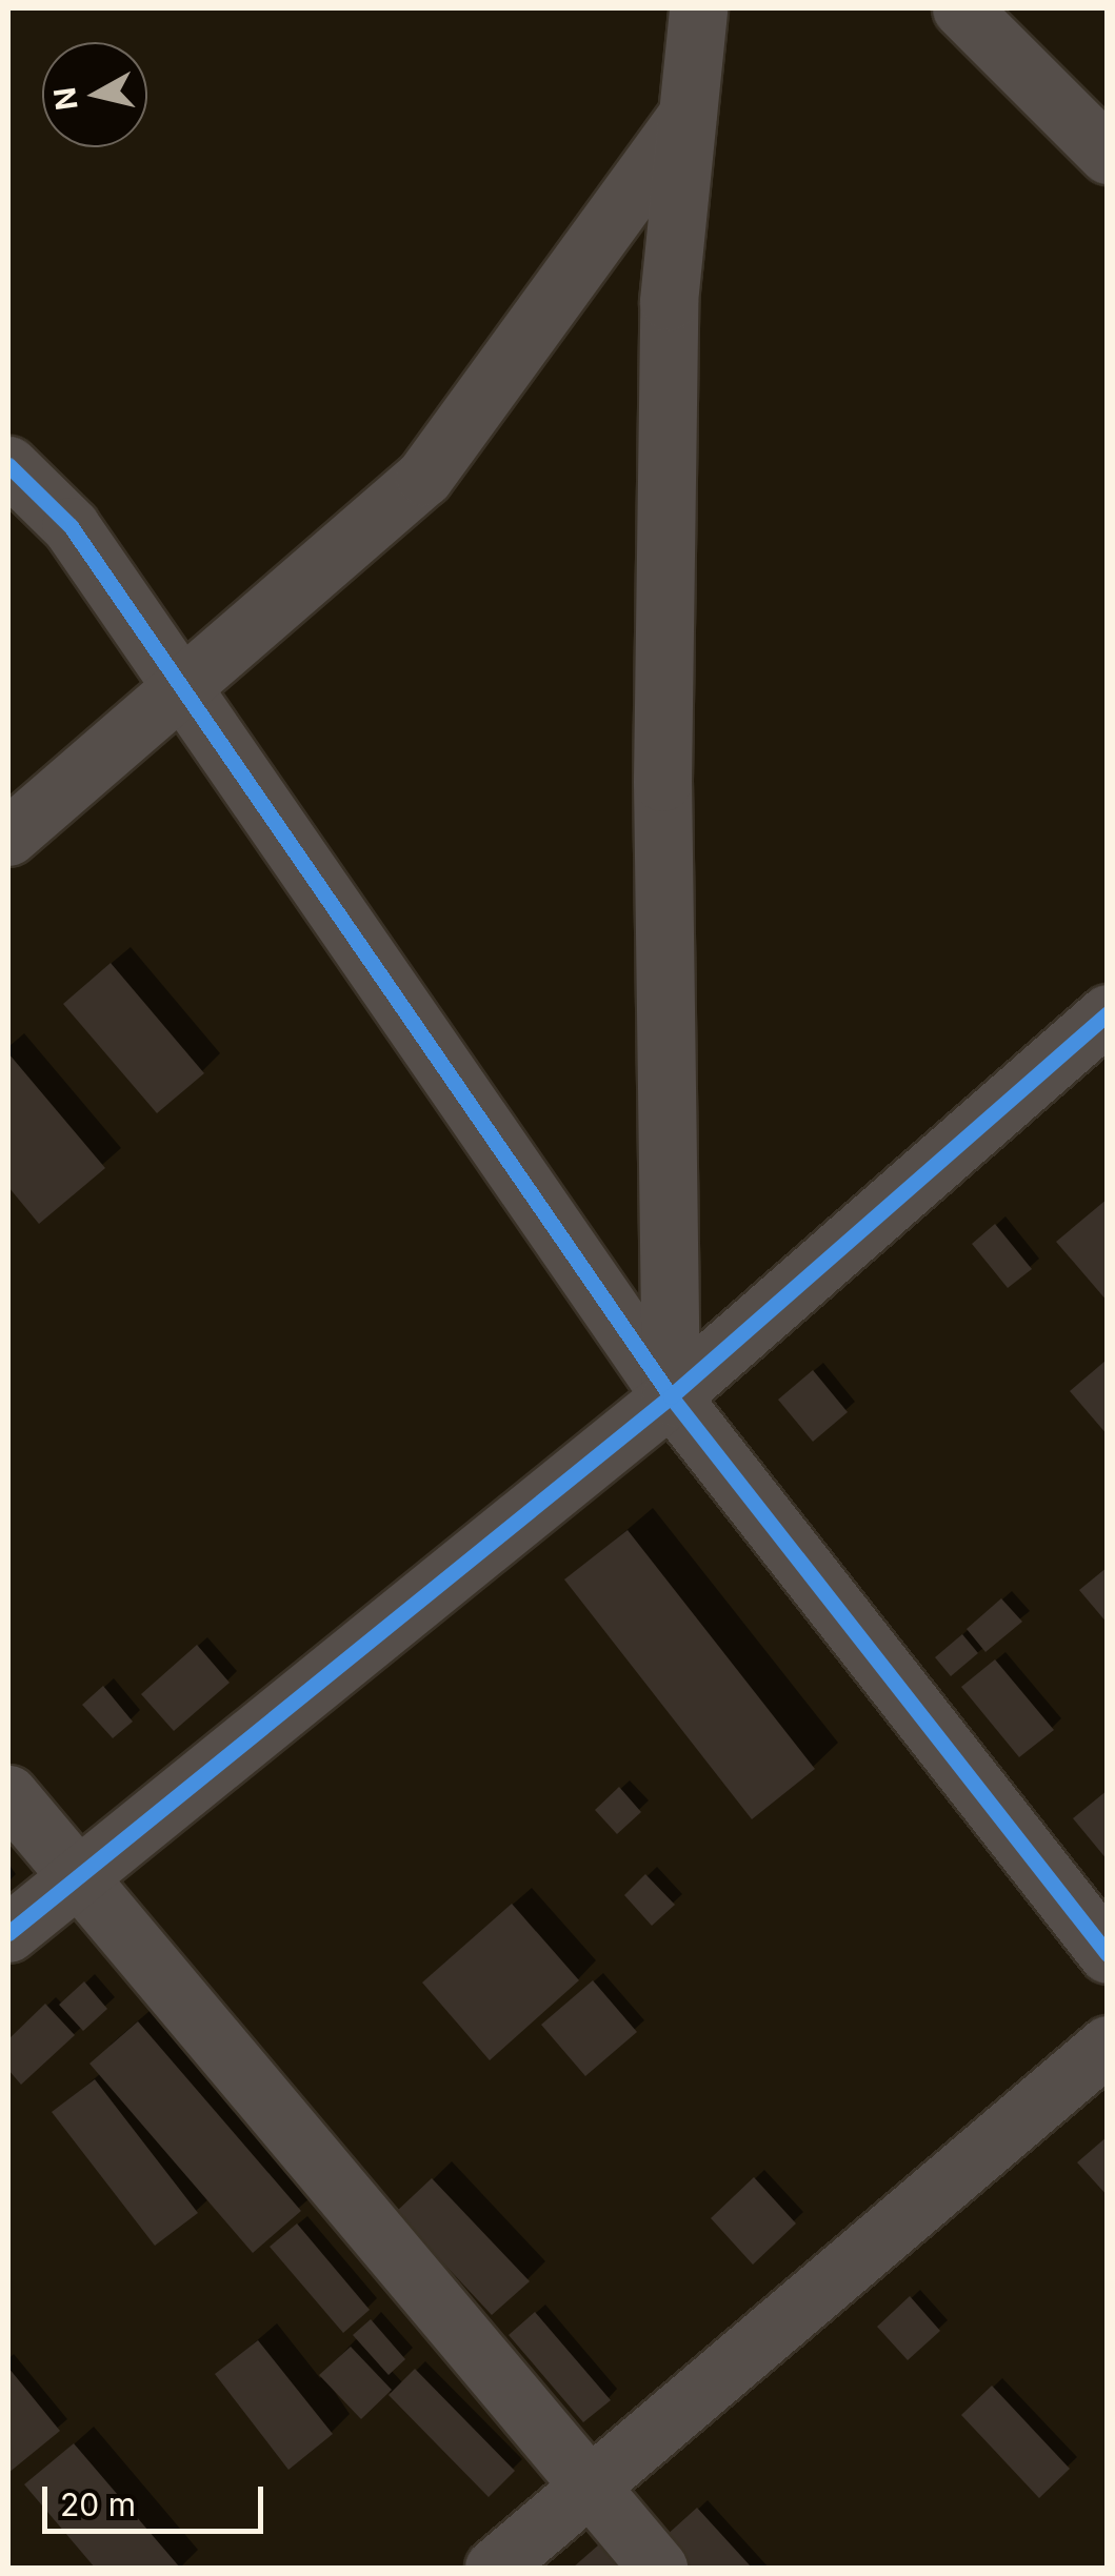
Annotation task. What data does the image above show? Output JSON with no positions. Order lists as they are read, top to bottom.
{
  "scale_bar": "20 m",
  "north": "left"
}
